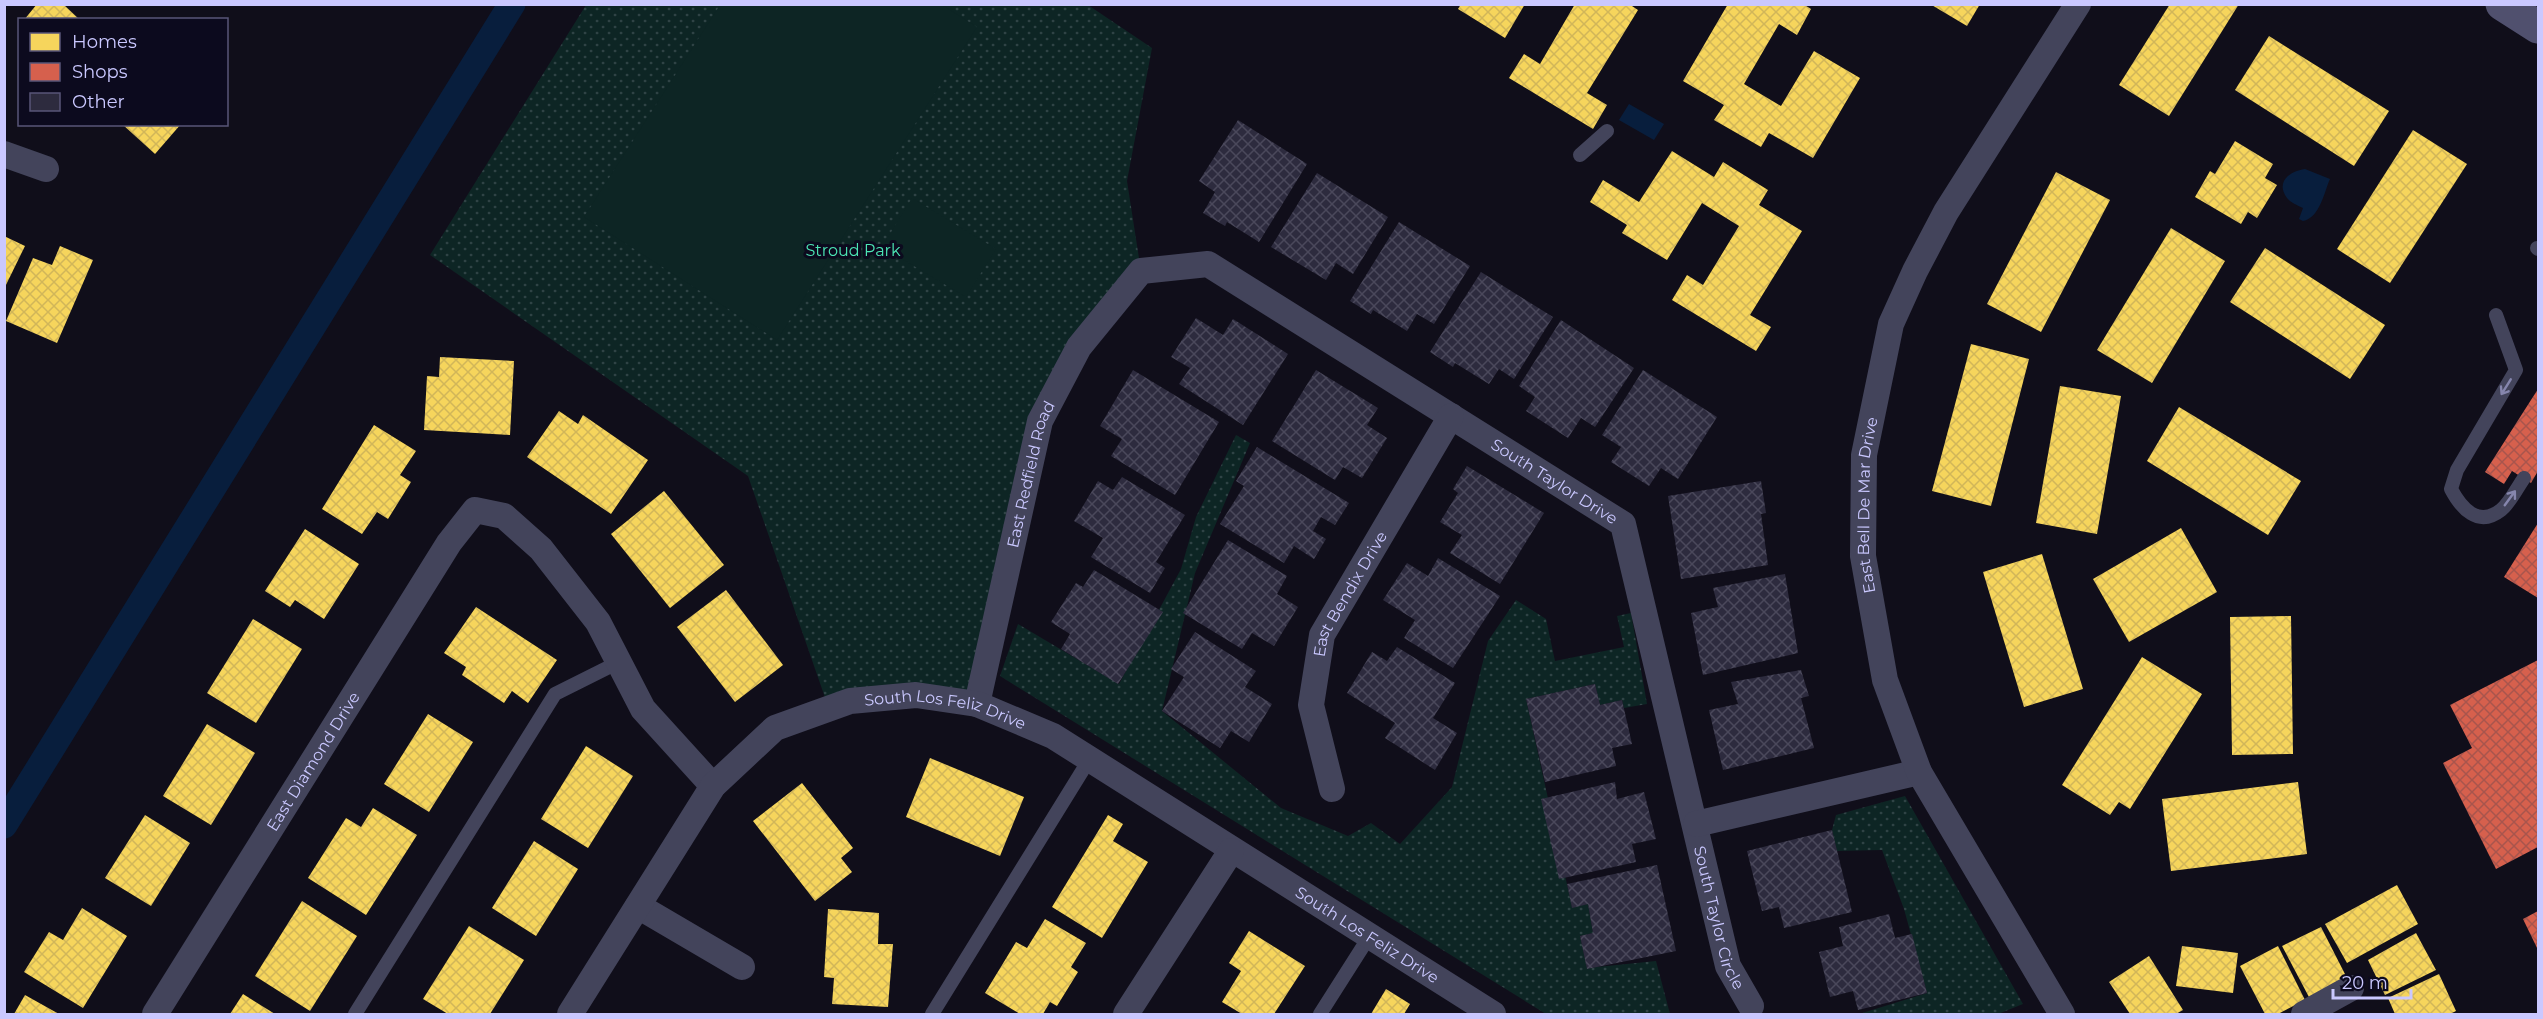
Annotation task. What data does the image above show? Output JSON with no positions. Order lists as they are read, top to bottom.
{
  "streets": {
    "street": [
      "East Redfield Road",
      "South Taylor Drive",
      "East Bell De Mar Drive",
      "East Bendix Drive",
      "South Los Feliz Drive",
      "East Diamond Drive",
      "South Taylor Circle"
    ]
  },
  "crossings": [
    ["East Redfield Road", "South Taylor Drive"],
    ["East Redfield Road", "South Los Feliz Drive"],
    ["South Taylor Drive", "East Bendix Drive"],
    ["South Taylor Drive", "South Taylor Circle"]
  ],
  "parks": ["Stroud Park"],
  "legend": ["Homes", "Shops", "Other"],
  "scale_bar": "20 m"
}
